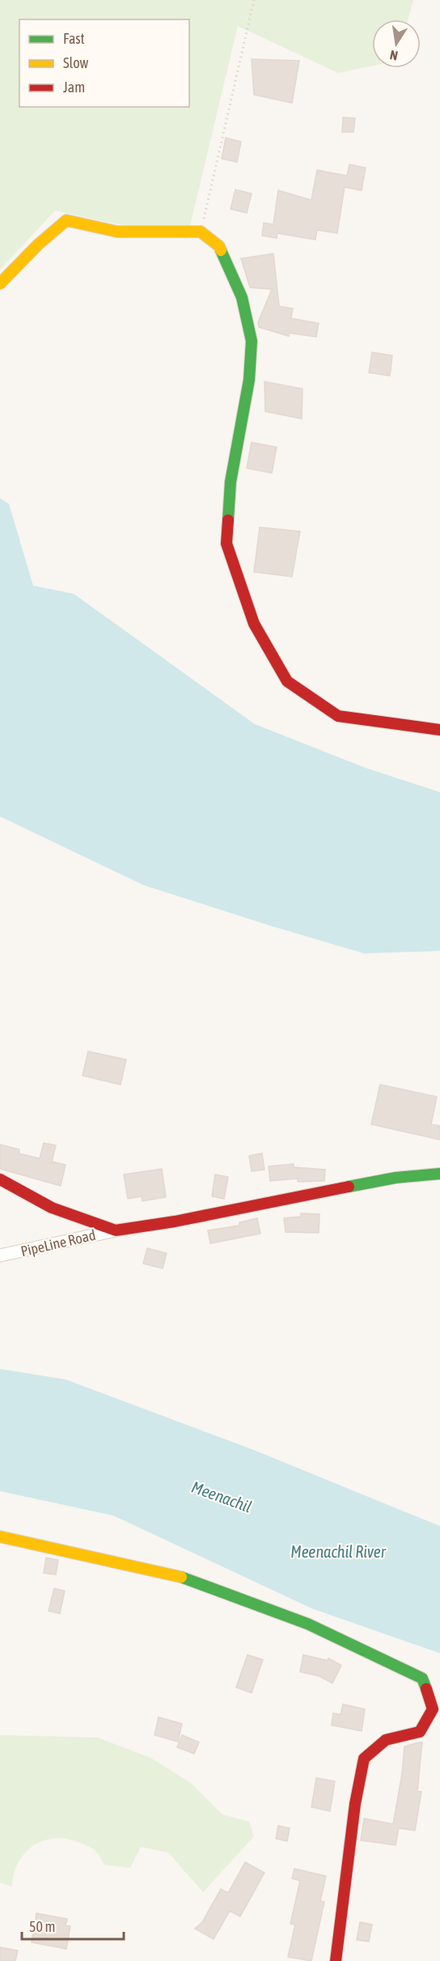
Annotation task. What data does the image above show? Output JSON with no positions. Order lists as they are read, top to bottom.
{
  "streets": {
    "street": ["PipeLine Road"]
  },
  "water": ["Meenachil", "Meenachil River"],
  "legend": ["Fast", "Slow", "Jam"],
  "scale_bar": "50 m",
  "north": "bottom"
}
